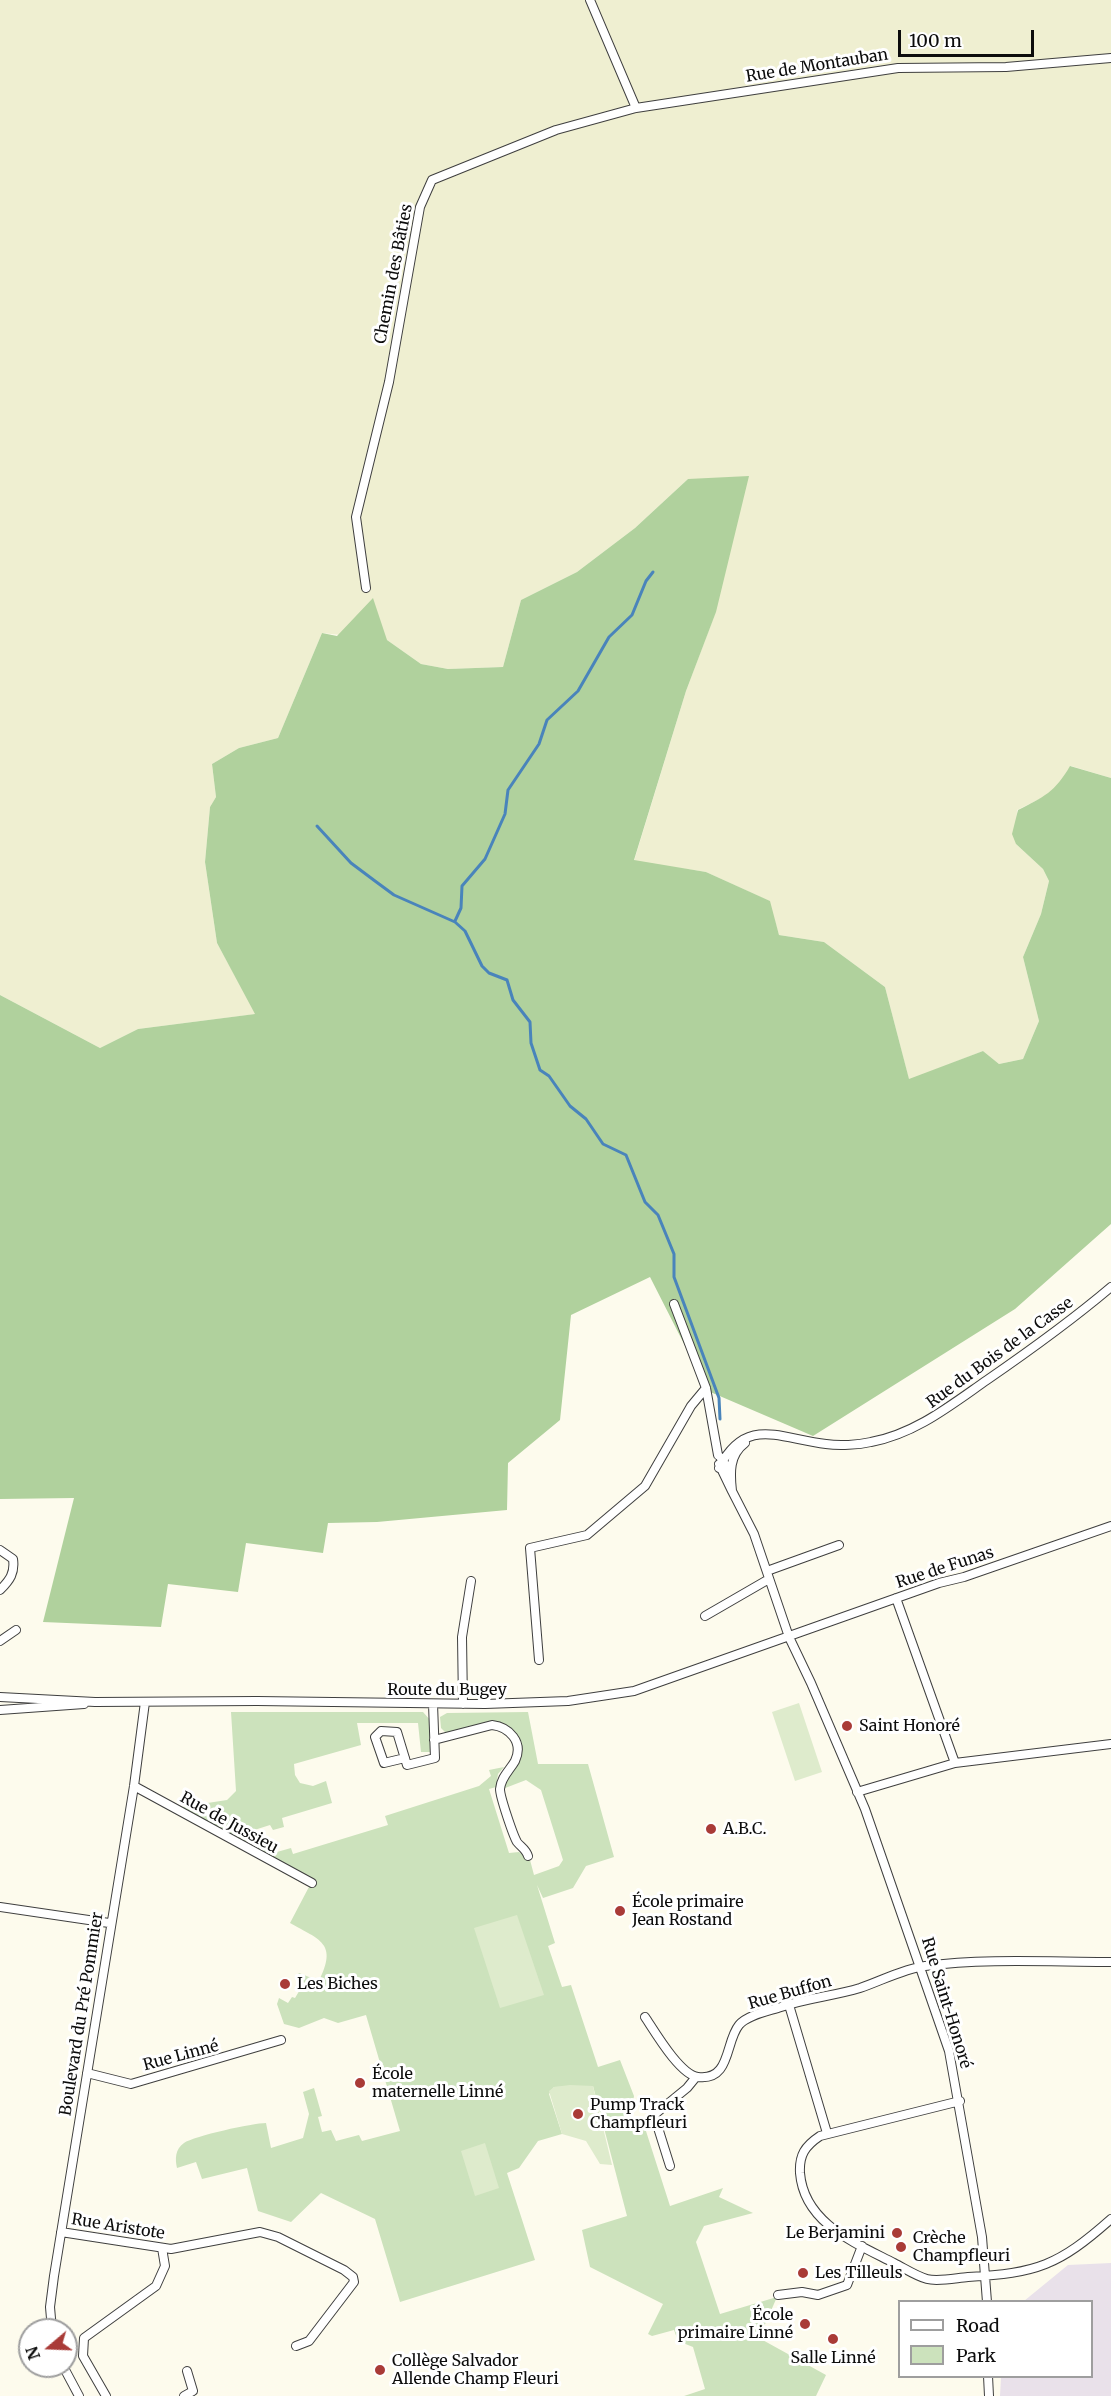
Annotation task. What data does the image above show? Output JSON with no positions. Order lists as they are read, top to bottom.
{
  "streets": {
    "street": [
      "Rue de Montauban",
      "Chemin des Bâties",
      "Rue du Bois de la Casse",
      "Rue de Funas",
      "Route du Bugey",
      "Rue de Jussieu",
      "Rue Buffon",
      "Rue Saint-Honoré",
      "Boulevard du Pré Pommier",
      "Rue Linné",
      "Rue Aristote"
    ]
  },
  "crossings": [
    ["Rue de Montauban", "Chemin des Bâties"],
    ["Rue de Funas", "Route du Bugey"],
    ["Rue de Funas", "Rue Saint-Honoré"],
    ["Route du Bugey", "Rue Saint-Honoré"],
    ["Route du Bugey", "Boulevard du Pré Pommier"],
    ["Rue de Jussieu", "Boulevard du Pré Pommier"],
    ["Rue Buffon", "Rue Saint-Honoré"],
    ["Boulevard du Pré Pommier", "Rue Linné"],
    ["Boulevard du Pré Pommier", "Rue Aristote"]
  ],
  "places": [
    "Saint Honoré",
    "A.B.C.",
    "École primaire Jean Rostand",
    "Les Biches",
    "École maternelle Linné",
    "Pump Track Champfleuri",
    "Le Berjamini",
    "Crèche Champfleuri",
    "Les Tilleuls",
    "École primaire Linné",
    "Salle Linné",
    "Collège Salvador Allende Champ Fleuri"
  ],
  "legend": ["Road", "Park"],
  "scale_bar": "100 m",
  "north": "left"
}
